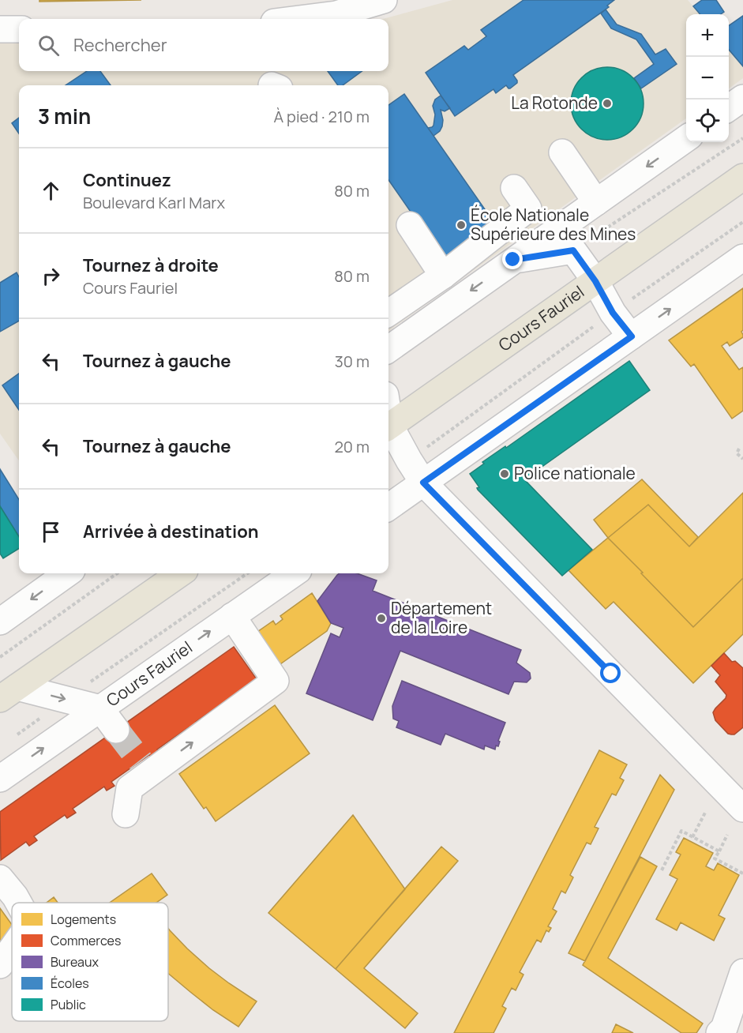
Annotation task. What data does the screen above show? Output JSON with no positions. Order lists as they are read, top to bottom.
{
  "streets": {
    "main road": ["Cours Fauriel"]
  },
  "places": [
    "La Rotonde",
    "École Nationale Supérieure des Mines",
    "Police nationale",
    "Département de la Loire"
  ],
  "legend": [
    "Logements",
    "Commerces",
    "Bureaux",
    "Écoles",
    "Public"
  ],
  "page": {
    "map_buttons": ["+", "−"],
    "search": "Rechercher",
    "heading": ["3 min", "À pied · 210 m"],
    "list": [
      ["Continuez", "Boulevard Karl Marx", "80 m"],
      ["Tournez à droite", "Cours Fauriel", "80 m"],
      ["Tournez à gauche", "30 m"],
      ["Tournez à gauche", "20 m"],
      "Arrivée à destination"
    ]
  }
}
